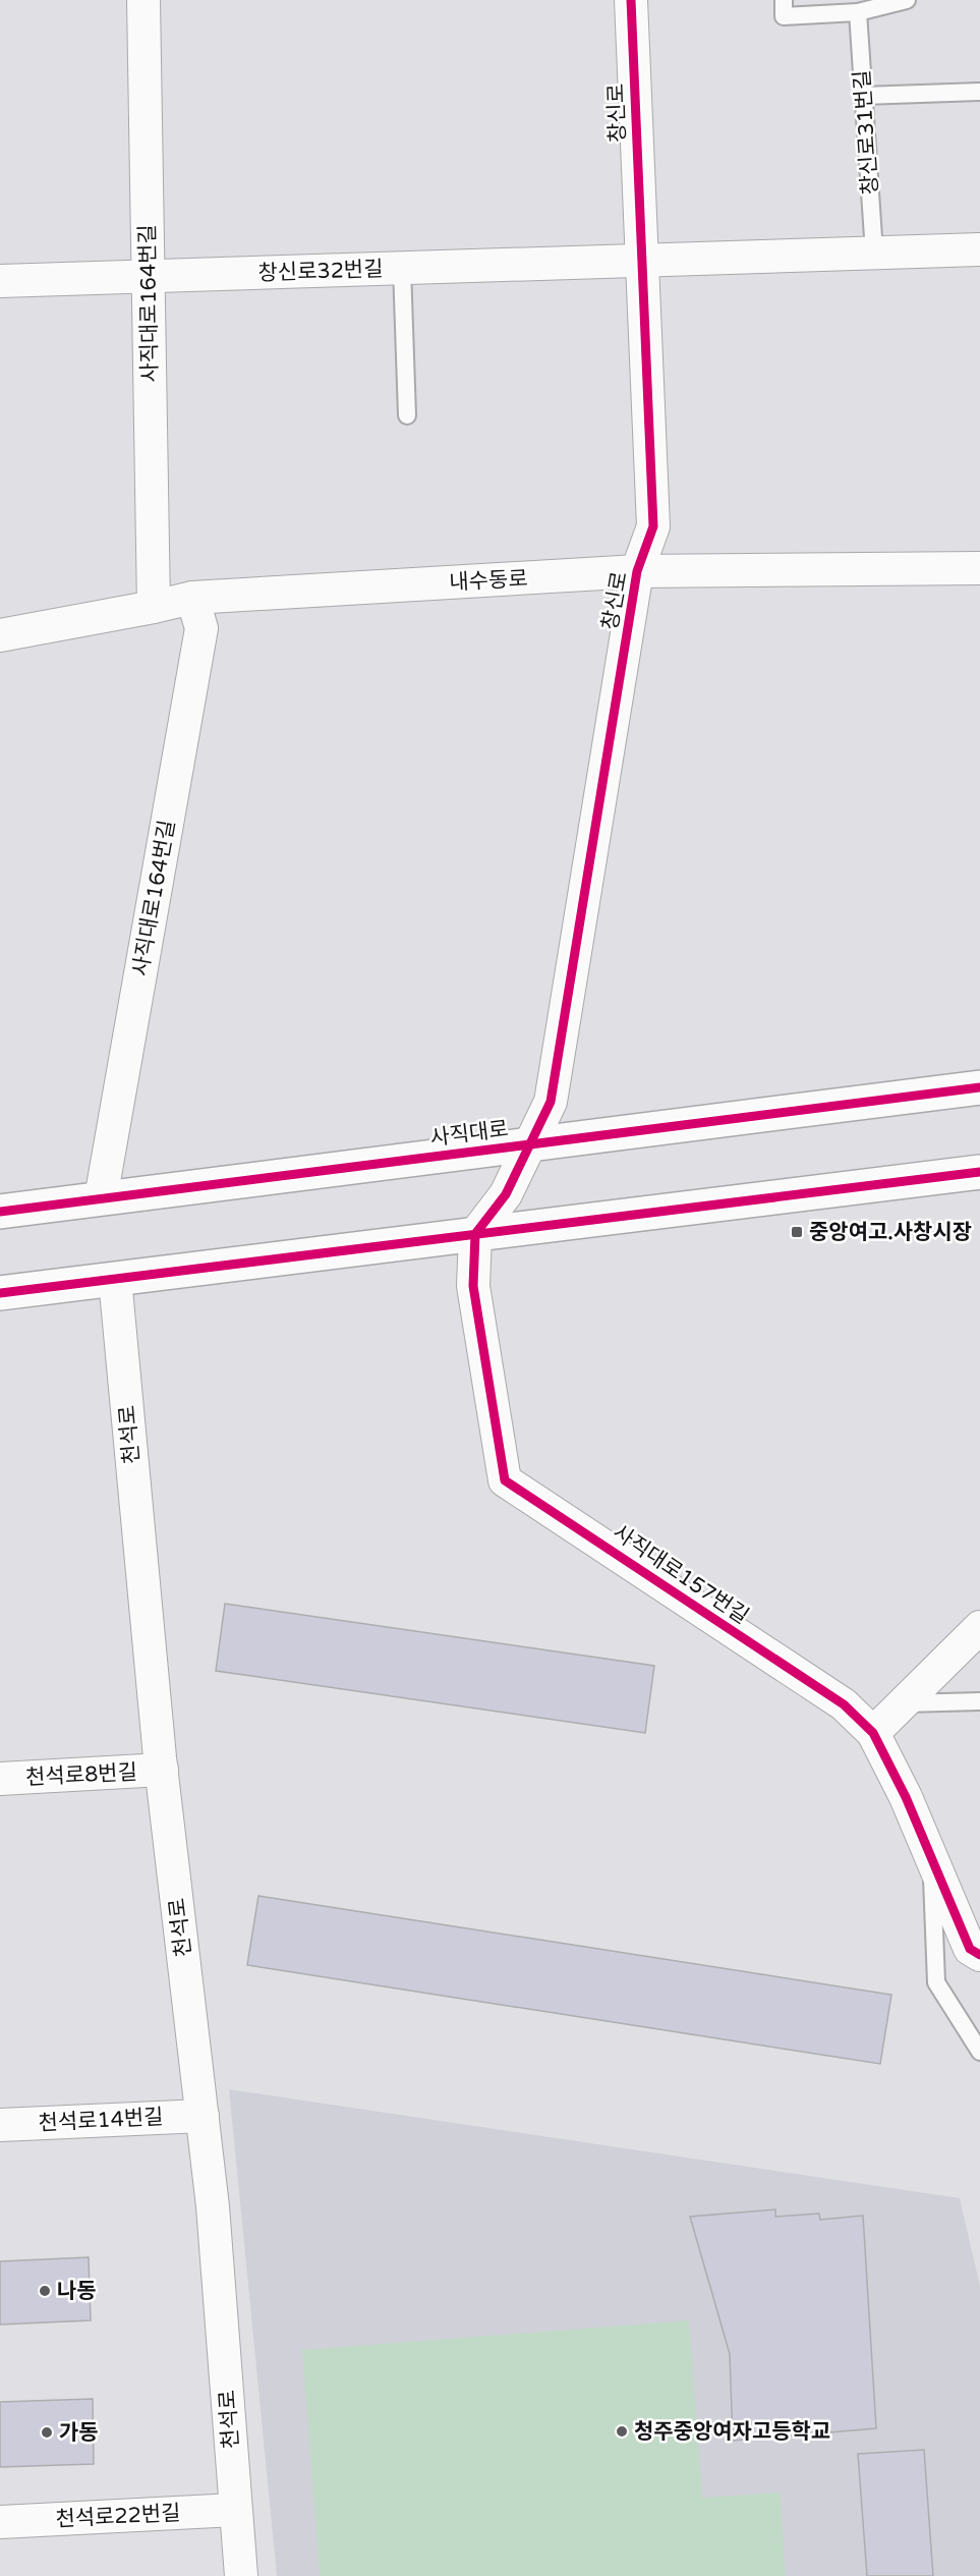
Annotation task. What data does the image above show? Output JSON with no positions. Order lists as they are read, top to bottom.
{
  "streets": {
    "main road": ["사직대로"],
    "street": [
      "창신로",
      "창신로32번길",
      "사직대로164번길",
      "내수동로",
      "천석로",
      "사직대로157번길",
      "천석로8번길",
      "천석로14번길",
      "천석로22번길"
    ],
    "lane": ["창신로31번길"]
  },
  "crossings": [
    ["창신로", "창신로32번길"],
    ["창신로", "내수동로"],
    ["창신로", "사직대로"],
    ["창신로", "사직대로157번길"],
    ["창신로32번길", "사직대로164번길"],
    ["사직대로164번길", "내수동로"],
    ["사직대로164번길", "사직대로"],
    ["천석로", "천석로8번길"],
    ["천석로", "천석로14번길"],
    ["천석로", "천석로22번길"]
  ],
  "places": {
    "transit": ["중앙여고.사창시장"],
    "other": ["나동", "청주중앙여자고등학교", "가동"]
  }
}
